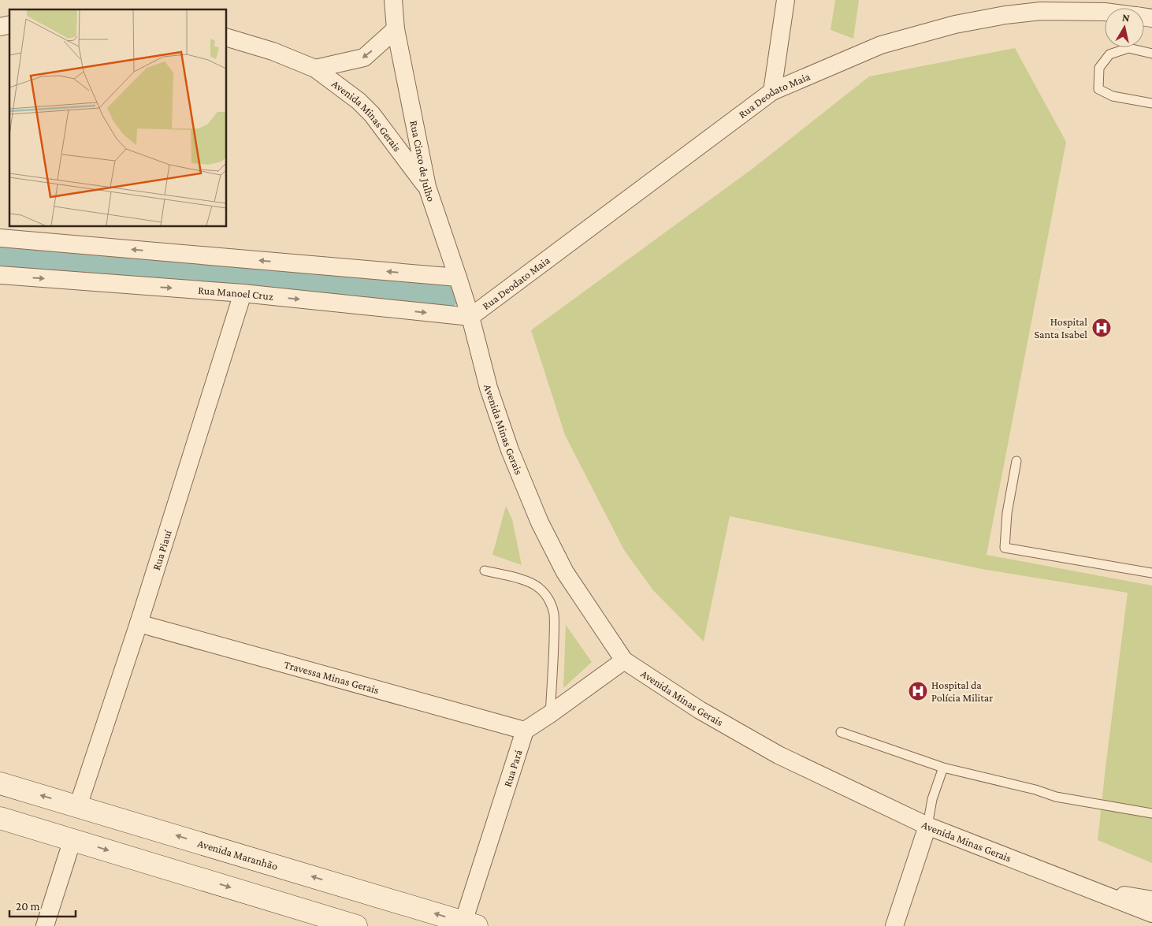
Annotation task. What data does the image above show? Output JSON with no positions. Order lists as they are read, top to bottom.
{
  "streets": {
    "main road": ["Avenida Maranhão"],
    "street": [
      "Rua Deodato Maia",
      "Avenida Minas Gerais",
      "Rua Cinco de Julho",
      "Rua Manoel Cruz",
      "Rua Piauí",
      "Travessa Minas Gerais",
      "Rua Pará"
    ]
  },
  "crossings": [
    ["Rua Deodato Maia", "Avenida Minas Gerais"],
    ["Rua Deodato Maia", "Rua Cinco de Julho"],
    ["Rua Deodato Maia", "Rua Manoel Cruz"],
    ["Avenida Minas Gerais", "Rua Cinco de Julho"],
    ["Avenida Minas Gerais", "Rua Manoel Cruz"],
    ["Rua Cinco de Julho", "Rua Manoel Cruz"],
    ["Rua Manoel Cruz", "Rua Piauí"],
    ["Rua Piauí", "Travessa Minas Gerais"],
    ["Rua Piauí", "Avenida Maranhão"],
    ["Travessa Minas Gerais", "Rua Pará"],
    ["Rua Pará", "Avenida Maranhão"]
  ],
  "places": {
    "hospital": ["Hospital Santa Isabel", "Hospital da Polícia Militar"]
  },
  "scale_bar": "20 m",
  "north": "top"
}
